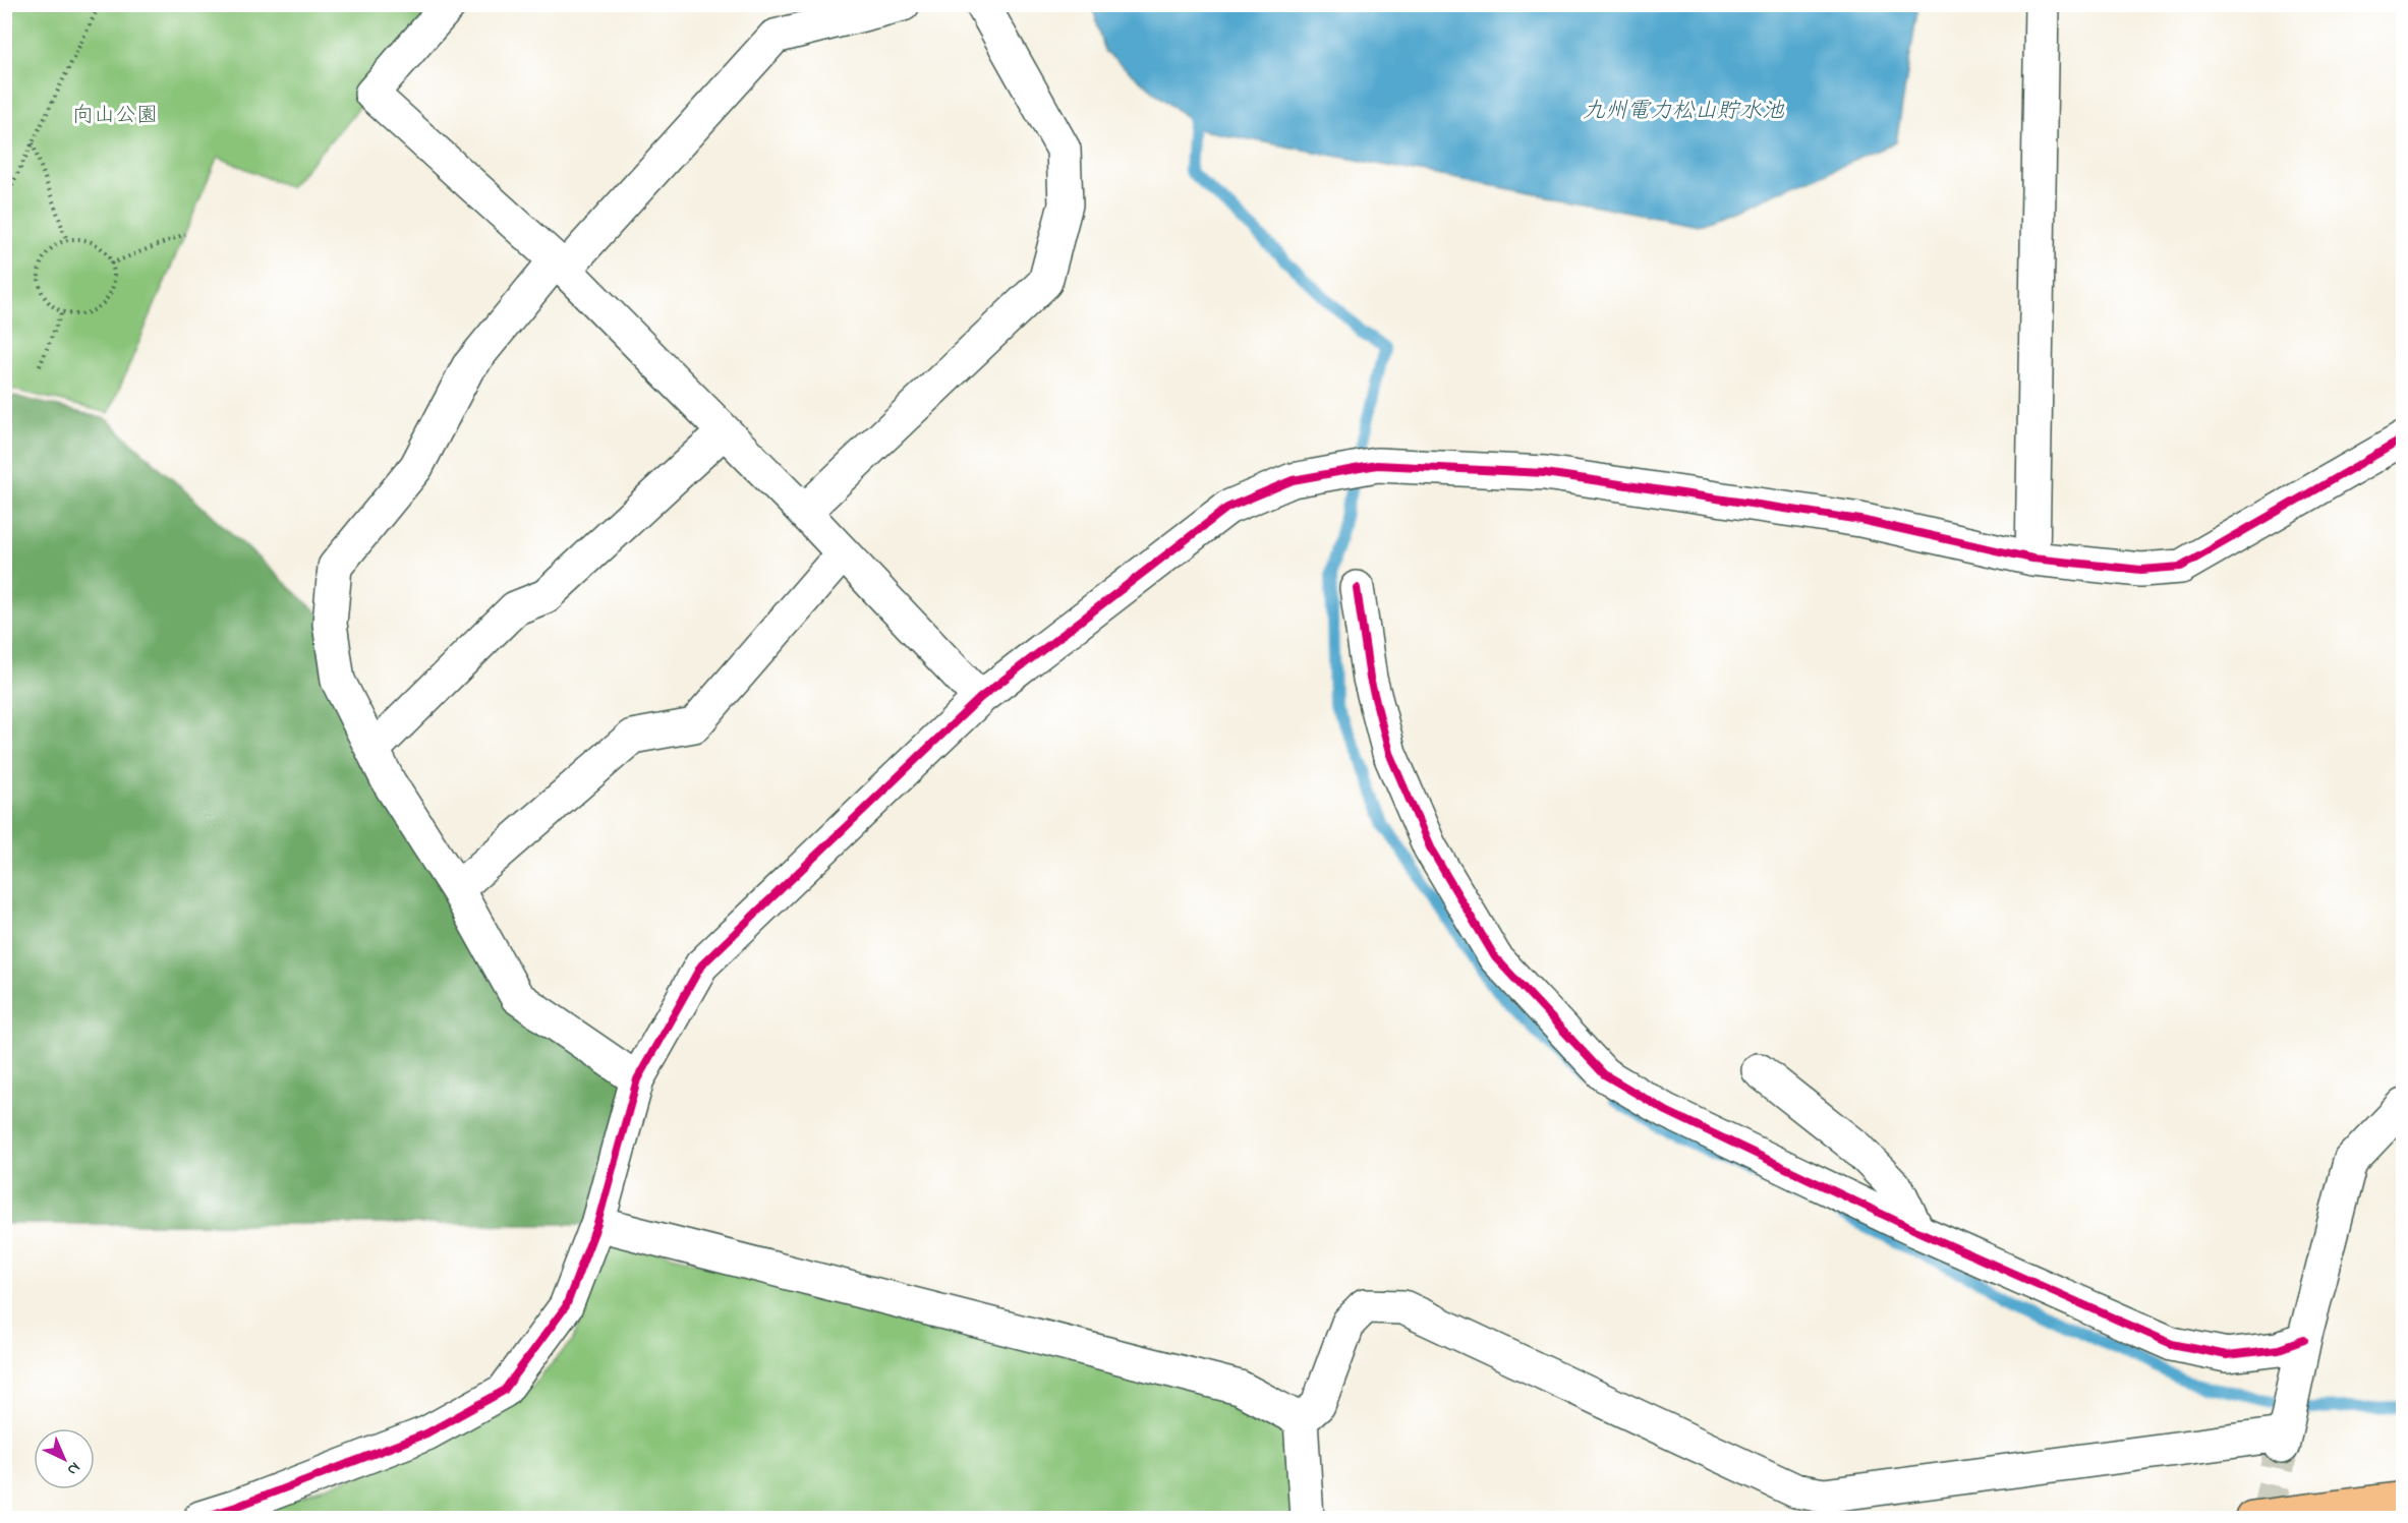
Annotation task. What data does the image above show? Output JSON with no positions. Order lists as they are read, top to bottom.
{
  "water": ["九州電力松山貯水池"],
  "parks": ["向山公園"],
  "north": "bottom right"
}
